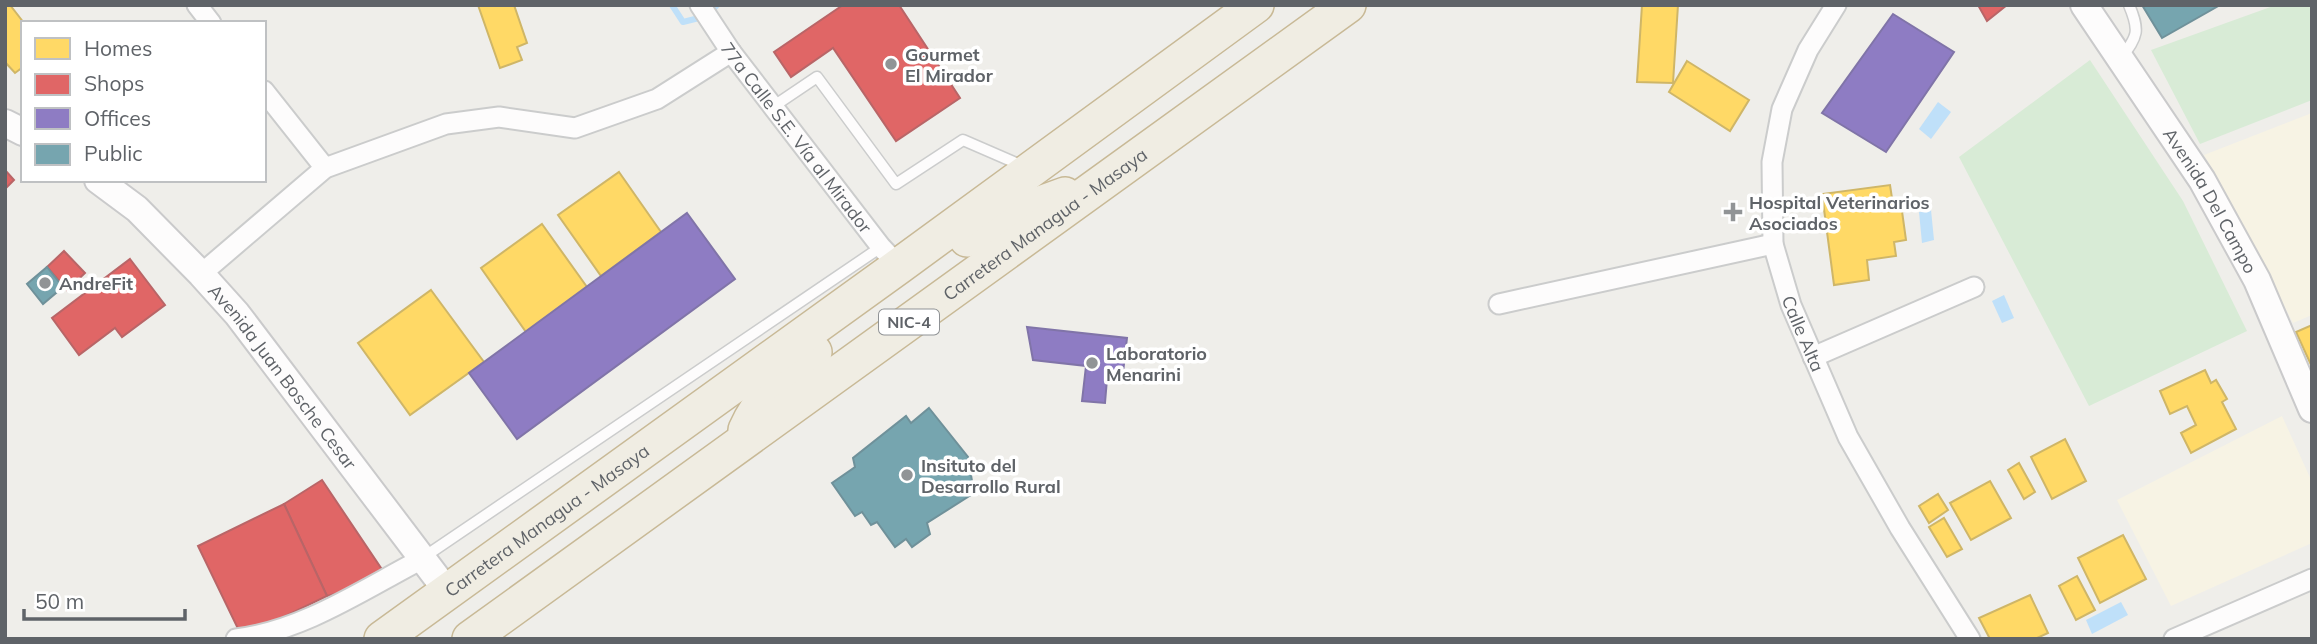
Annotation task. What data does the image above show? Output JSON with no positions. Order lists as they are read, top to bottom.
{
  "streets": {
    "highway": ["Carretera Managua - Masaya", "NIC-4"],
    "street": [
      "77a Calle S.E. Vía al Mirador",
      "Avenida Del Campo",
      "Calle Alta",
      "Avenida Juan Bosche Cesar"
    ]
  },
  "crossings": [
    ["77a Calle S.E. Vía al Mirador", "Carretera Managua - Masaya"],
    ["Carretera Managua - Masaya", "Avenida Juan Bosche Cesar"]
  ],
  "places": {
    "other": [
      "Gourmet El Mirador",
      "AndreFit",
      "Laboratorio Menarini",
      "Insituto del Desarrollo Rural"
    ],
    "health": ["Hospital Veterinarios Asociados"]
  },
  "legend": [
    "Homes",
    "Shops",
    "Offices",
    "Public"
  ],
  "scale_bar": "50 m"
}
